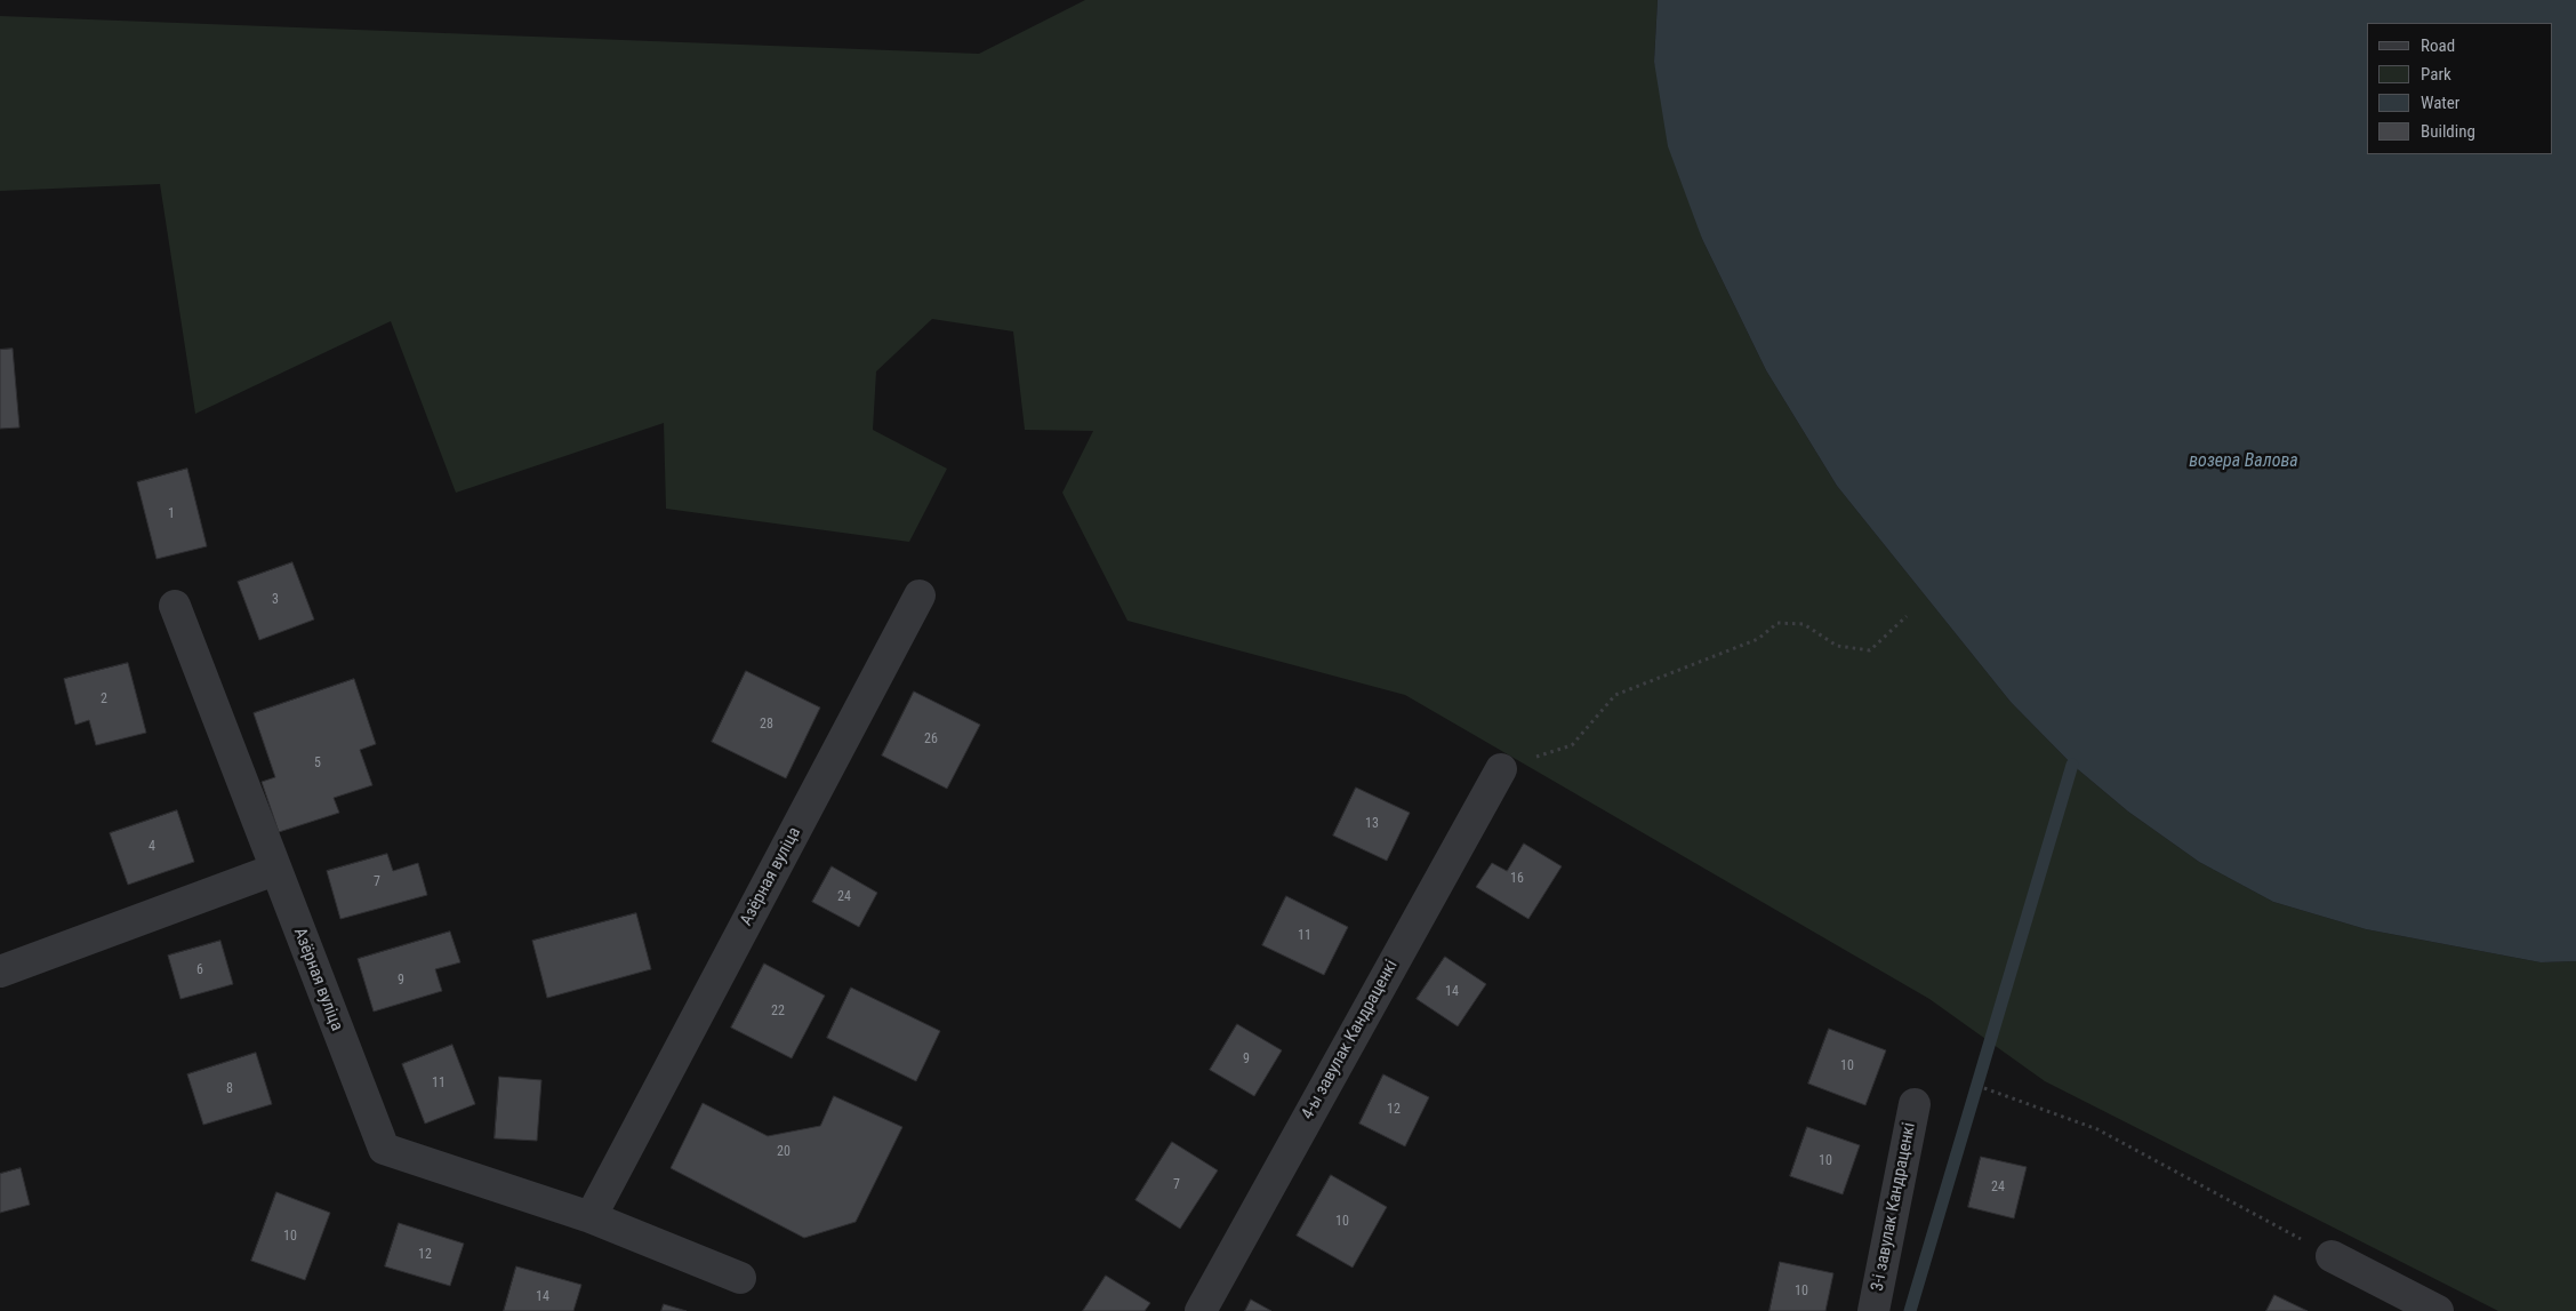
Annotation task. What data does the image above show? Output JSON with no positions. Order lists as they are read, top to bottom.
{
  "streets": {
    "street": ["Азёрная вуліца", "4-ы завулак Кандраценкі", "3-і завулак Кандраценкі"]
  },
  "water": ["возера Валова"],
  "house_numbers": [
    "1",
    "3",
    "2",
    "28",
    "26",
    "5",
    "13",
    "4",
    "16",
    "7",
    "24",
    "11",
    "6",
    "9",
    "14",
    "22",
    "9",
    "10",
    "11",
    "8",
    "12",
    "20",
    "10",
    "7",
    "24",
    "10",
    "10",
    "12",
    "10",
    "14"
  ],
  "legend": [
    "Road",
    "Park",
    "Water",
    "Building"
  ]
}
